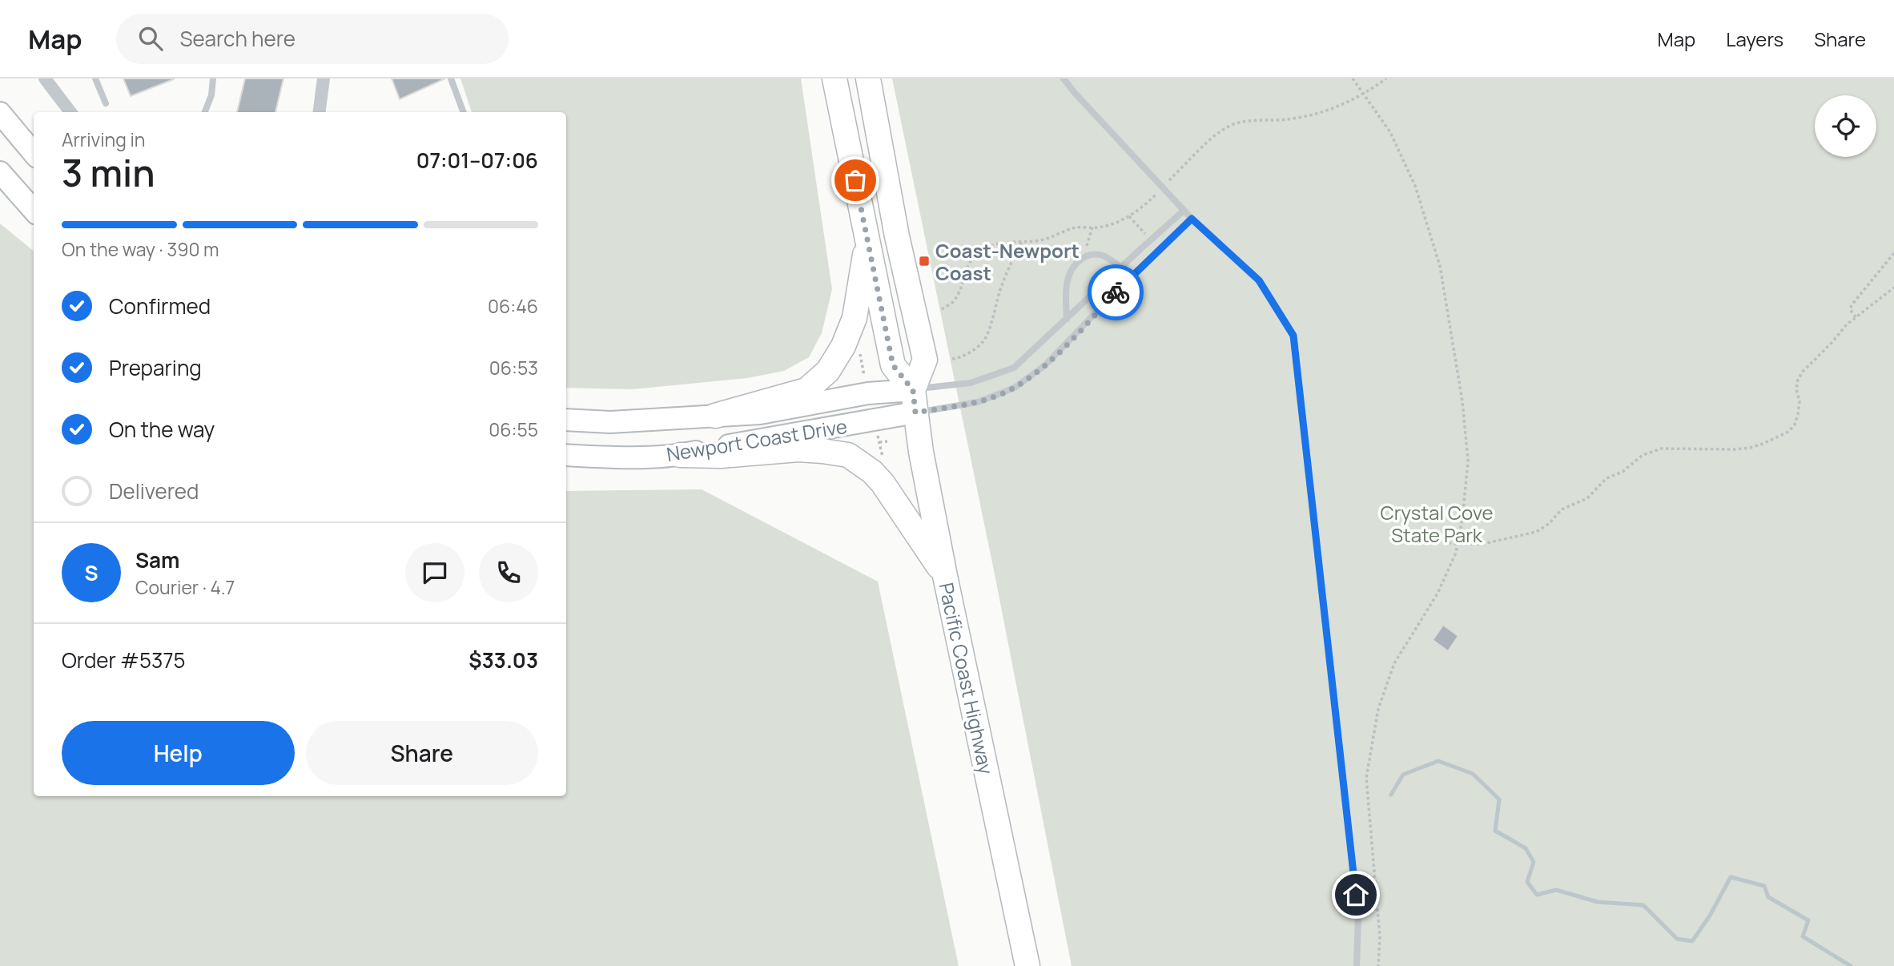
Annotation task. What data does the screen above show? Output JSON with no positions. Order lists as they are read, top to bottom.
{
  "streets": {
    "highway": ["Pacific Coast Highway"],
    "main road": ["Newport Coast Drive"]
  },
  "crossings": [
    ["Newport Coast Drive", "Pacific Coast Highway"]
  ],
  "parks": ["Crystal Cove State Park"],
  "places": {
    "transit": ["Coast-Newport Coast"]
  },
  "page": {
    "header": "Map",
    "search": "Search here",
    "nav": ["Map", "Layers", "Share"],
    "heading": ["3 min", "Arriving in", "07:01–07:06"],
    "panel": [
      "Sam",
      "Courier · 4.7",
      "Order #5375",
      "$33.03"
    ],
    "bar": "On the way · 390 m",
    "list": [
      ["Confirmed", "06:46"],
      ["Preparing", "06:53"],
      ["On the way", "06:55"],
      "Delivered"
    ],
    "round": "S",
    "buttons": ["Help", "Share"]
  }
}
